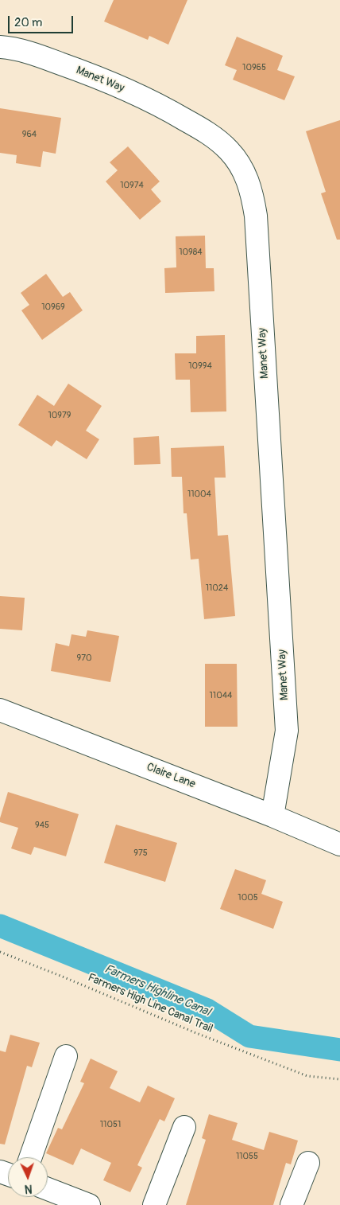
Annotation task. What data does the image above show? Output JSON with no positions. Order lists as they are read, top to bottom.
{
  "streets": {
    "street": ["Manet Way", "Claire Lane"],
    "path": ["Farmers High Line Canal Trail"]
  },
  "crossings": [
    ["Manet Way", "Claire Lane"]
  ],
  "water": ["Farmers Highline Canal"],
  "house_numbers": [
    "10965",
    "964",
    "10974",
    "10984",
    "10969",
    "10994",
    "10979",
    "11004",
    "11024",
    "970",
    "11044",
    "945",
    "975",
    "1005",
    "11051",
    "11055"
  ],
  "scale_bar": "20 m",
  "north": "bottom"
}
